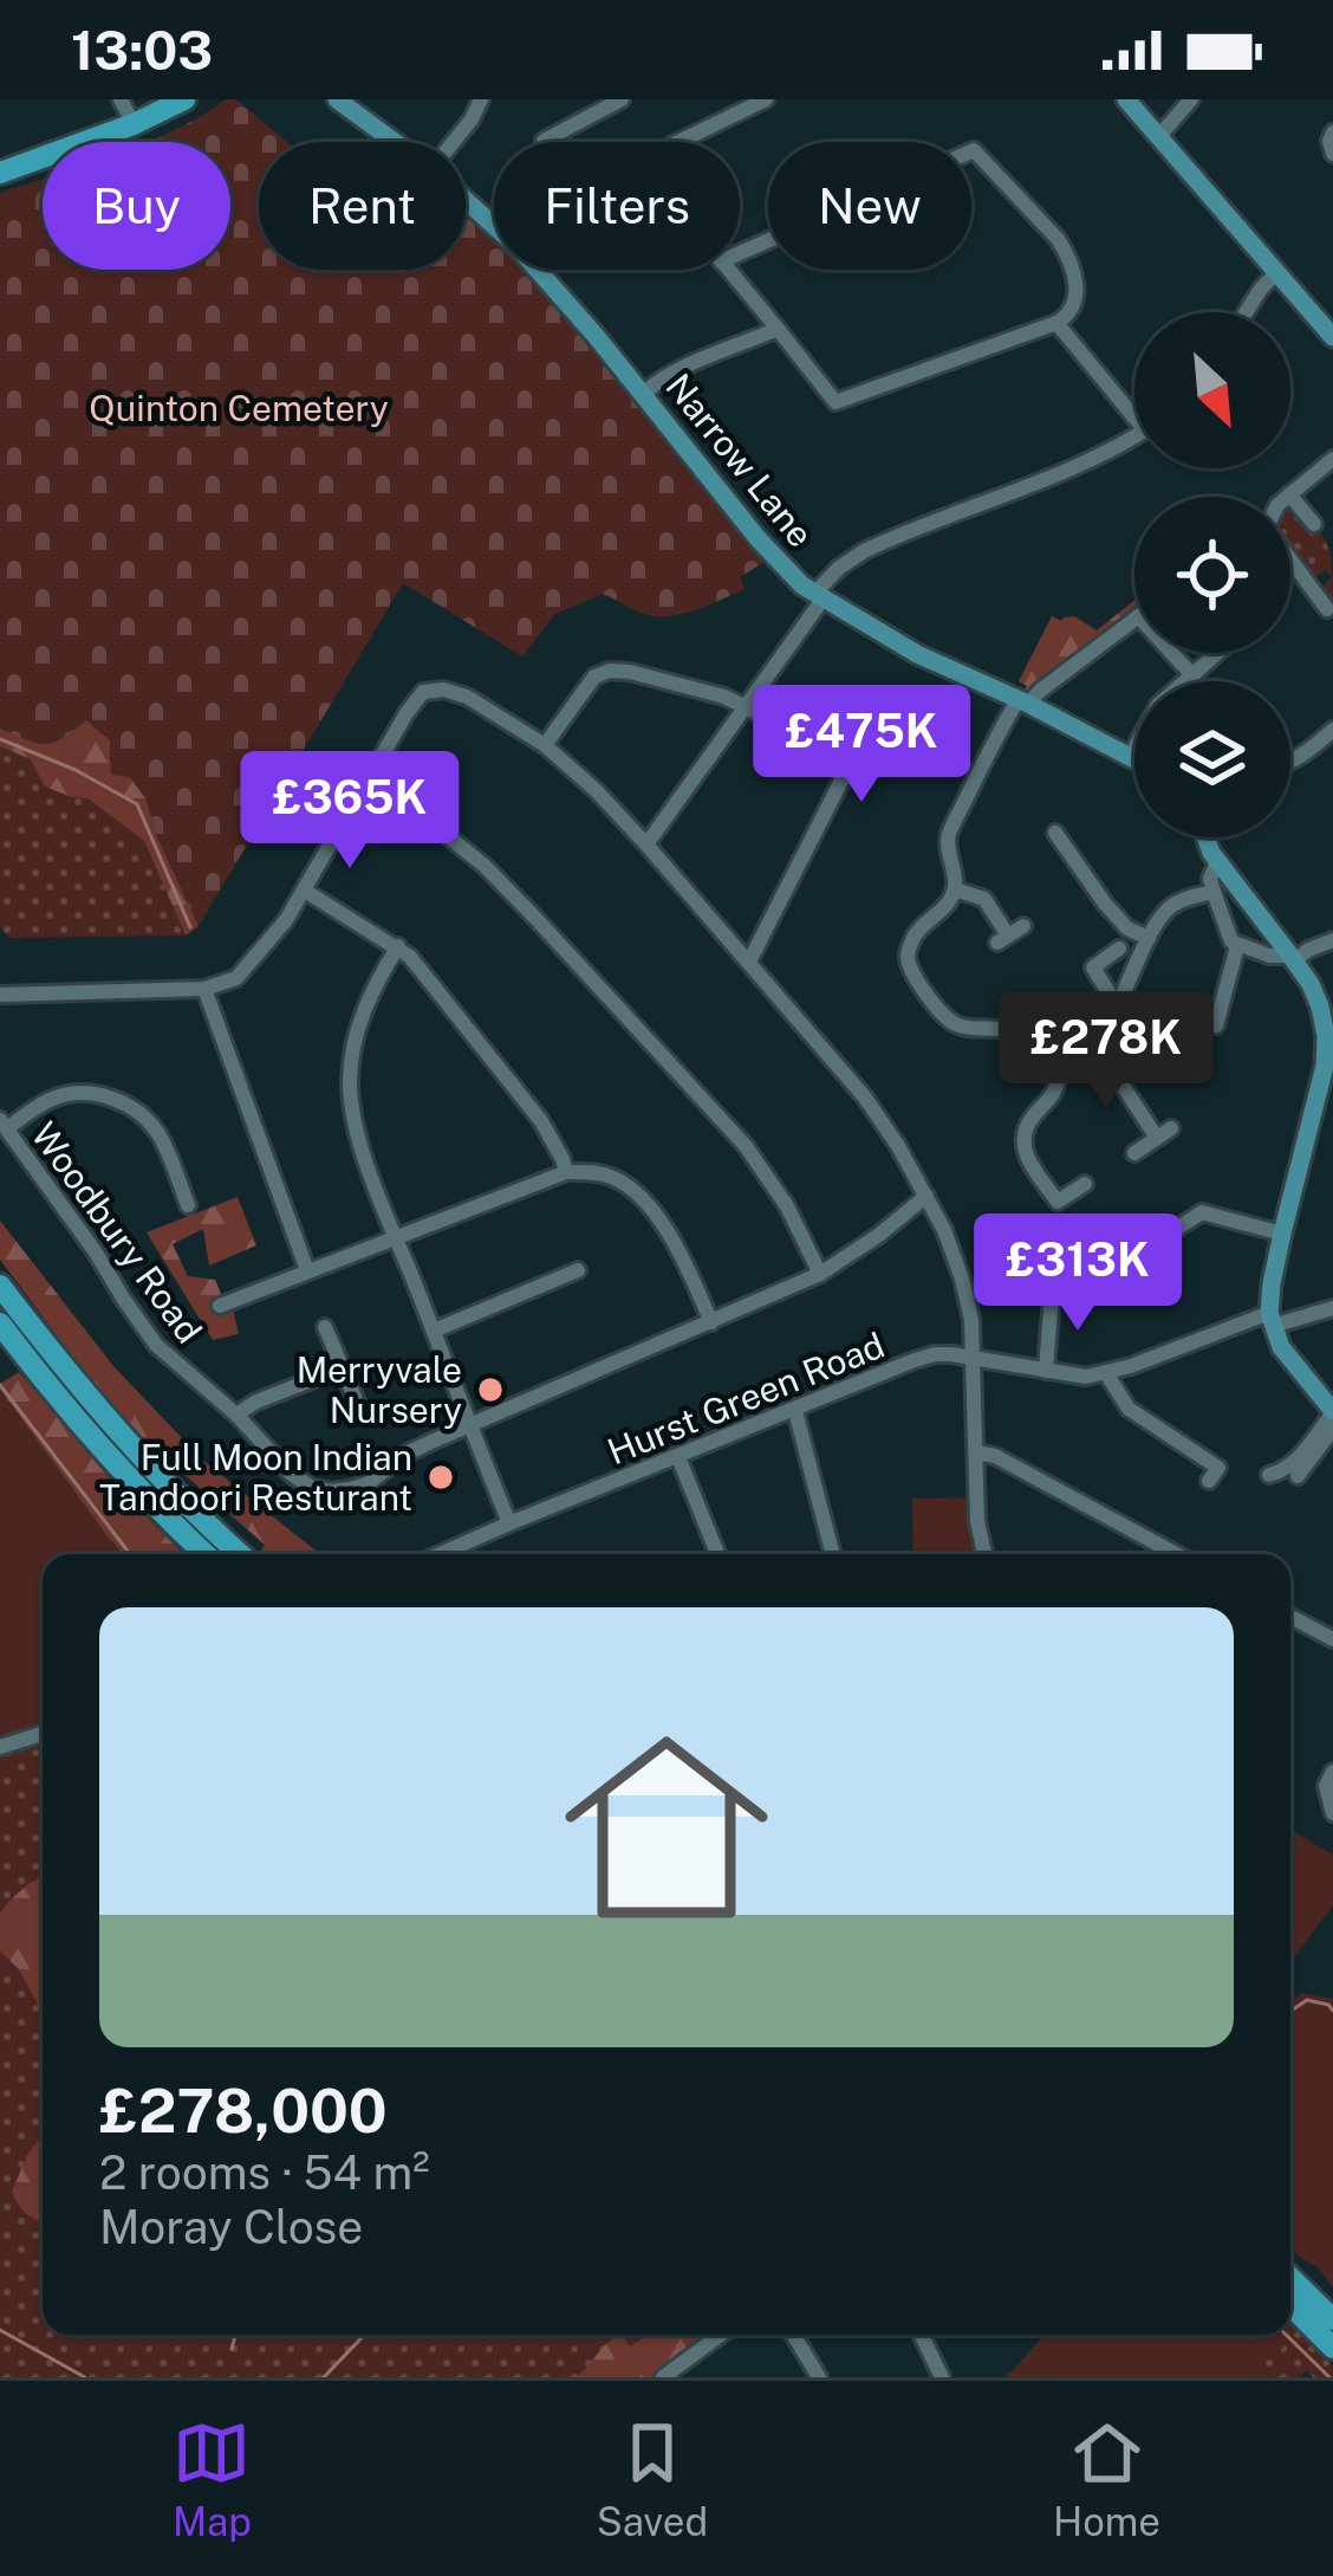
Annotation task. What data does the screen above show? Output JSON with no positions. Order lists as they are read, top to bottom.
{
  "streets": {
    "main road": ["Narrow Lane"],
    "street": ["Woodbury Road", "Hurst Green Road"]
  },
  "parks": ["Quinton Cemetery"],
  "places": ["Merryvale Nursery", "Full Moon Indian Tandoori Resturant"],
  "north": "bottom right",
  "page": {
    "status": "13:03",
    "chip": [
      "Buy",
      "Rent",
      "Filters",
      "New"
    ],
    "price": [
      "£475K",
      "£365K",
      "£278K",
      "£313K"
    ],
    "list": [
      {
        "name": "£278,000",
        "note": "2 rooms · 54 m² · Moray Close"
      }
    ],
    "tabs": ["Map", "Saved", "Home"]
  }
}
